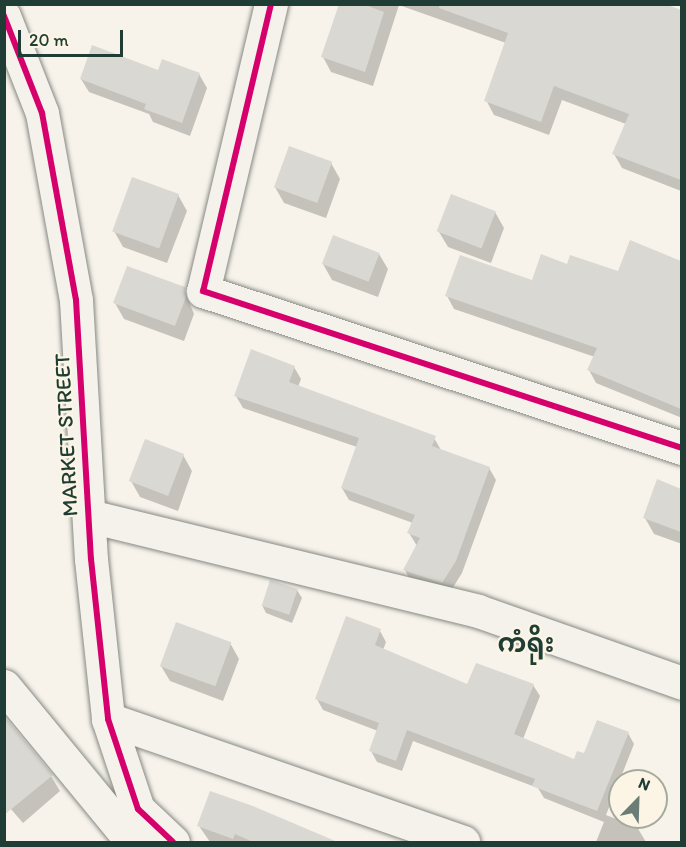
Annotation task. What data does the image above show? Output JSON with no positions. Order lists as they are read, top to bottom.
{
  "streets": {
    "street": ["MARKET STREET"]
  },
  "districts": ["ကံရိုး"],
  "scale_bar": "20 m",
  "north": "top right"
}
